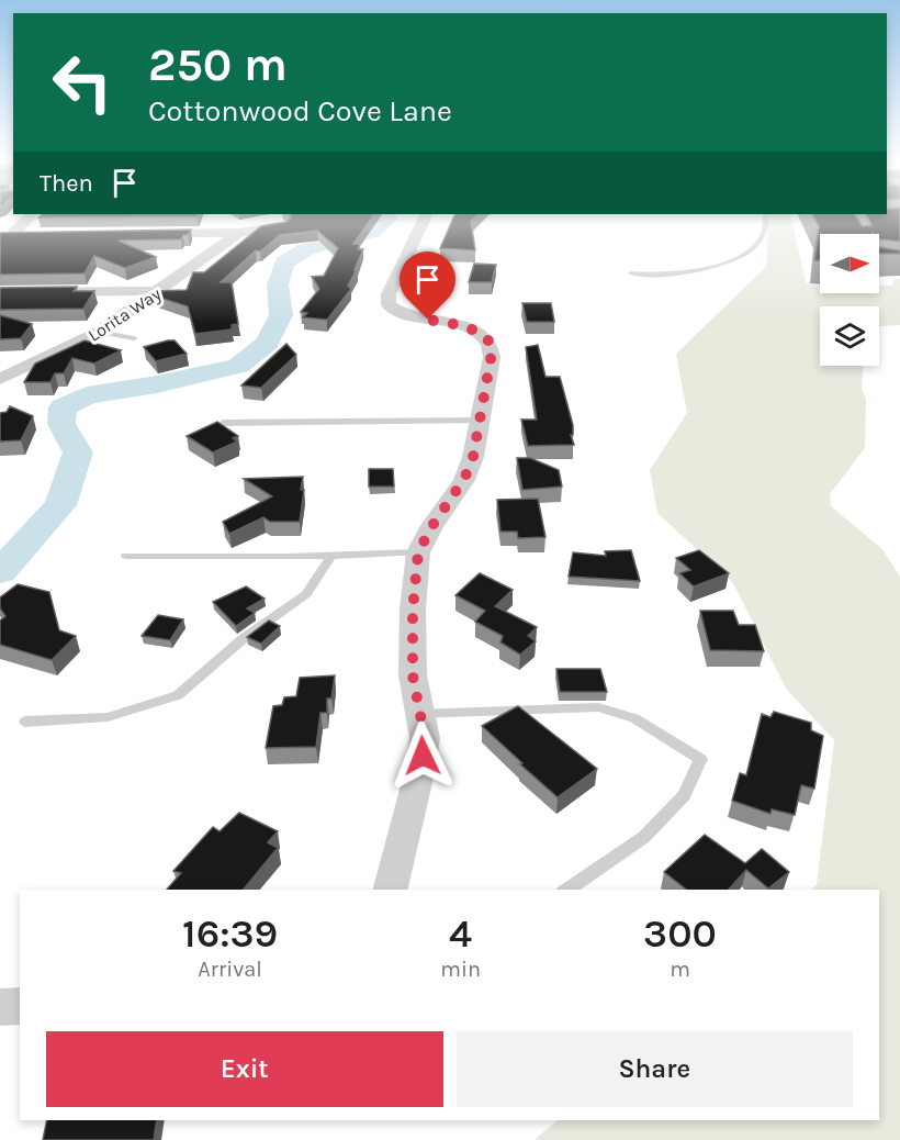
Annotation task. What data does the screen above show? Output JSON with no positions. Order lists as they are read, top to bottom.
{
  "streets": {
    "street": ["Lorita Way"]
  },
  "north": "right",
  "page": {
    "turn": ["250 m", "Cottonwood Cove Lane"],
    "then": "Then",
    "eta": [
      "16:39",
      "Arrival",
      "4",
      "min",
      "300",
      "m"
    ],
    "buttons": ["Exit", "Share"]
  }
}
